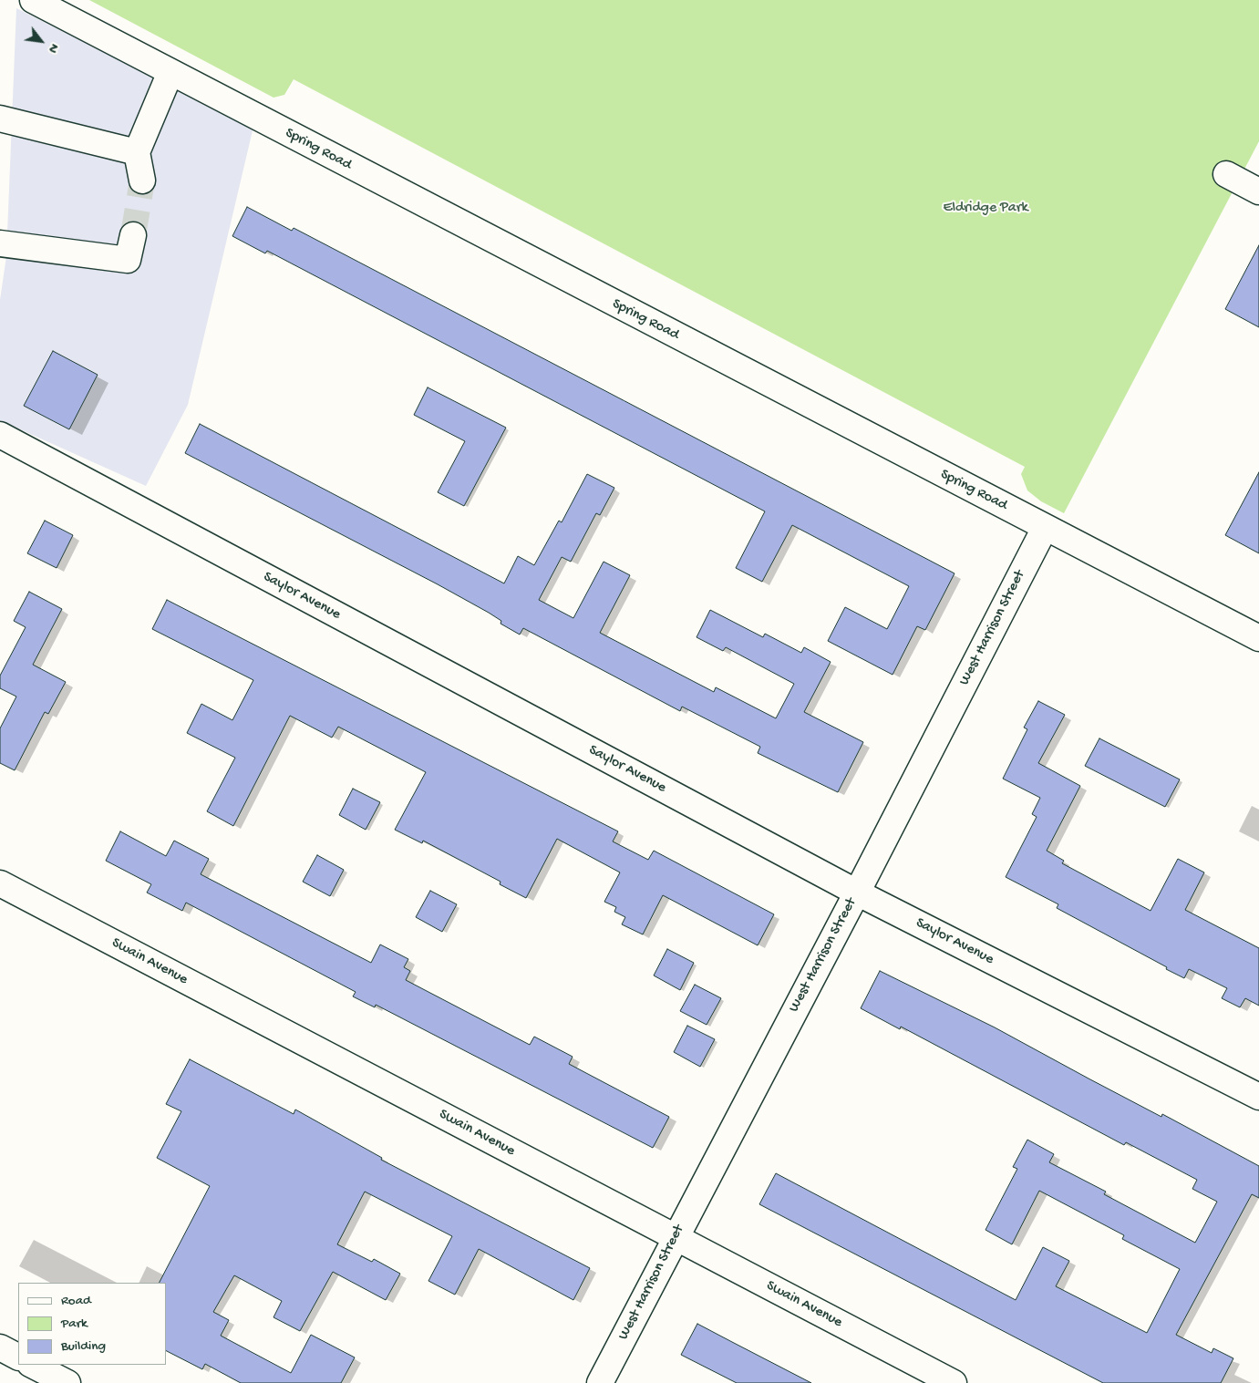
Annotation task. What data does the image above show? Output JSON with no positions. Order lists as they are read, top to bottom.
{
  "streets": {
    "street": [
      "Spring Road",
      "Saylor Avenue",
      "West Harrison Street",
      "Swain Avenue"
    ]
  },
  "crossings": [
    ["Spring Road", "West Harrison Street"],
    ["Saylor Avenue", "West Harrison Street"],
    ["West Harrison Street", "Swain Avenue"]
  ],
  "parks": ["Eldridge Park"],
  "legend": ["Road", "Park", "Building"],
  "north": "bottom right"
}
